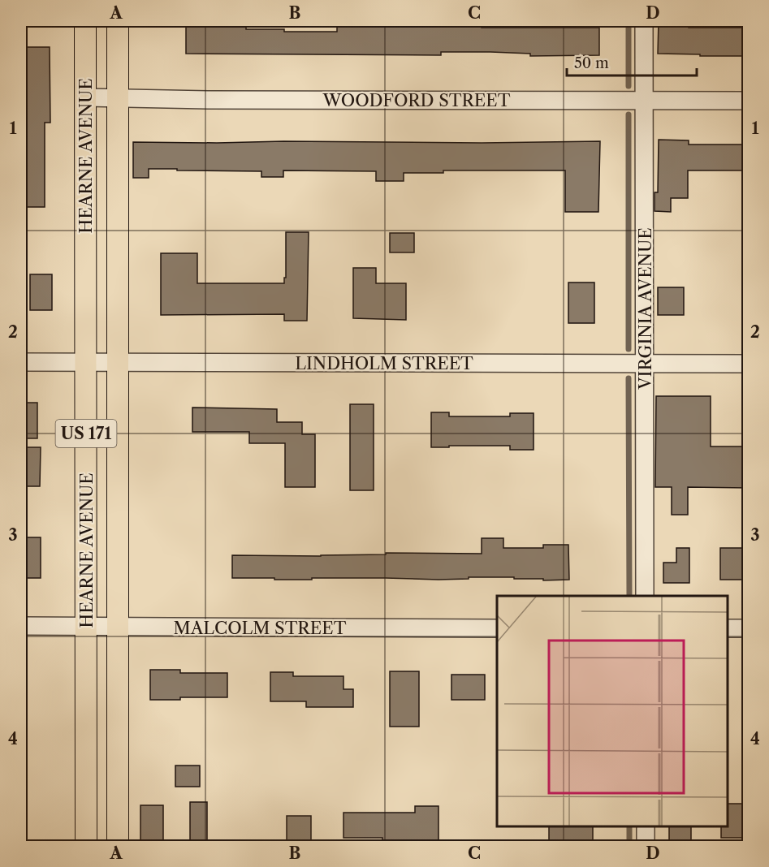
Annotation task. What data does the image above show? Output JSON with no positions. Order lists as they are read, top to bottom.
{
  "streets": {
    "main road": ["HEARNE AVENUE", "US 171"],
    "street": [
      "WOODFORD STREET",
      "VIRGINIA AVENUE",
      "LINDHOLM STREET",
      "MALCOLM STREET"
    ]
  },
  "crossings": [
    ["WOODFORD STREET", "HEARNE AVENUE"],
    ["WOODFORD STREET", "VIRGINIA AVENUE"],
    ["HEARNE AVENUE", "LINDHOLM STREET"],
    ["HEARNE AVENUE", "MALCOLM STREET"],
    ["VIRGINIA AVENUE", "LINDHOLM STREET"]
  ],
  "scale_bar": "50 m",
  "grid": {
    "columns": [
      "A",
      "B",
      "C",
      "D"
    ],
    "rows": [
      "1",
      "2",
      "3",
      "4"
    ]
  }
}
